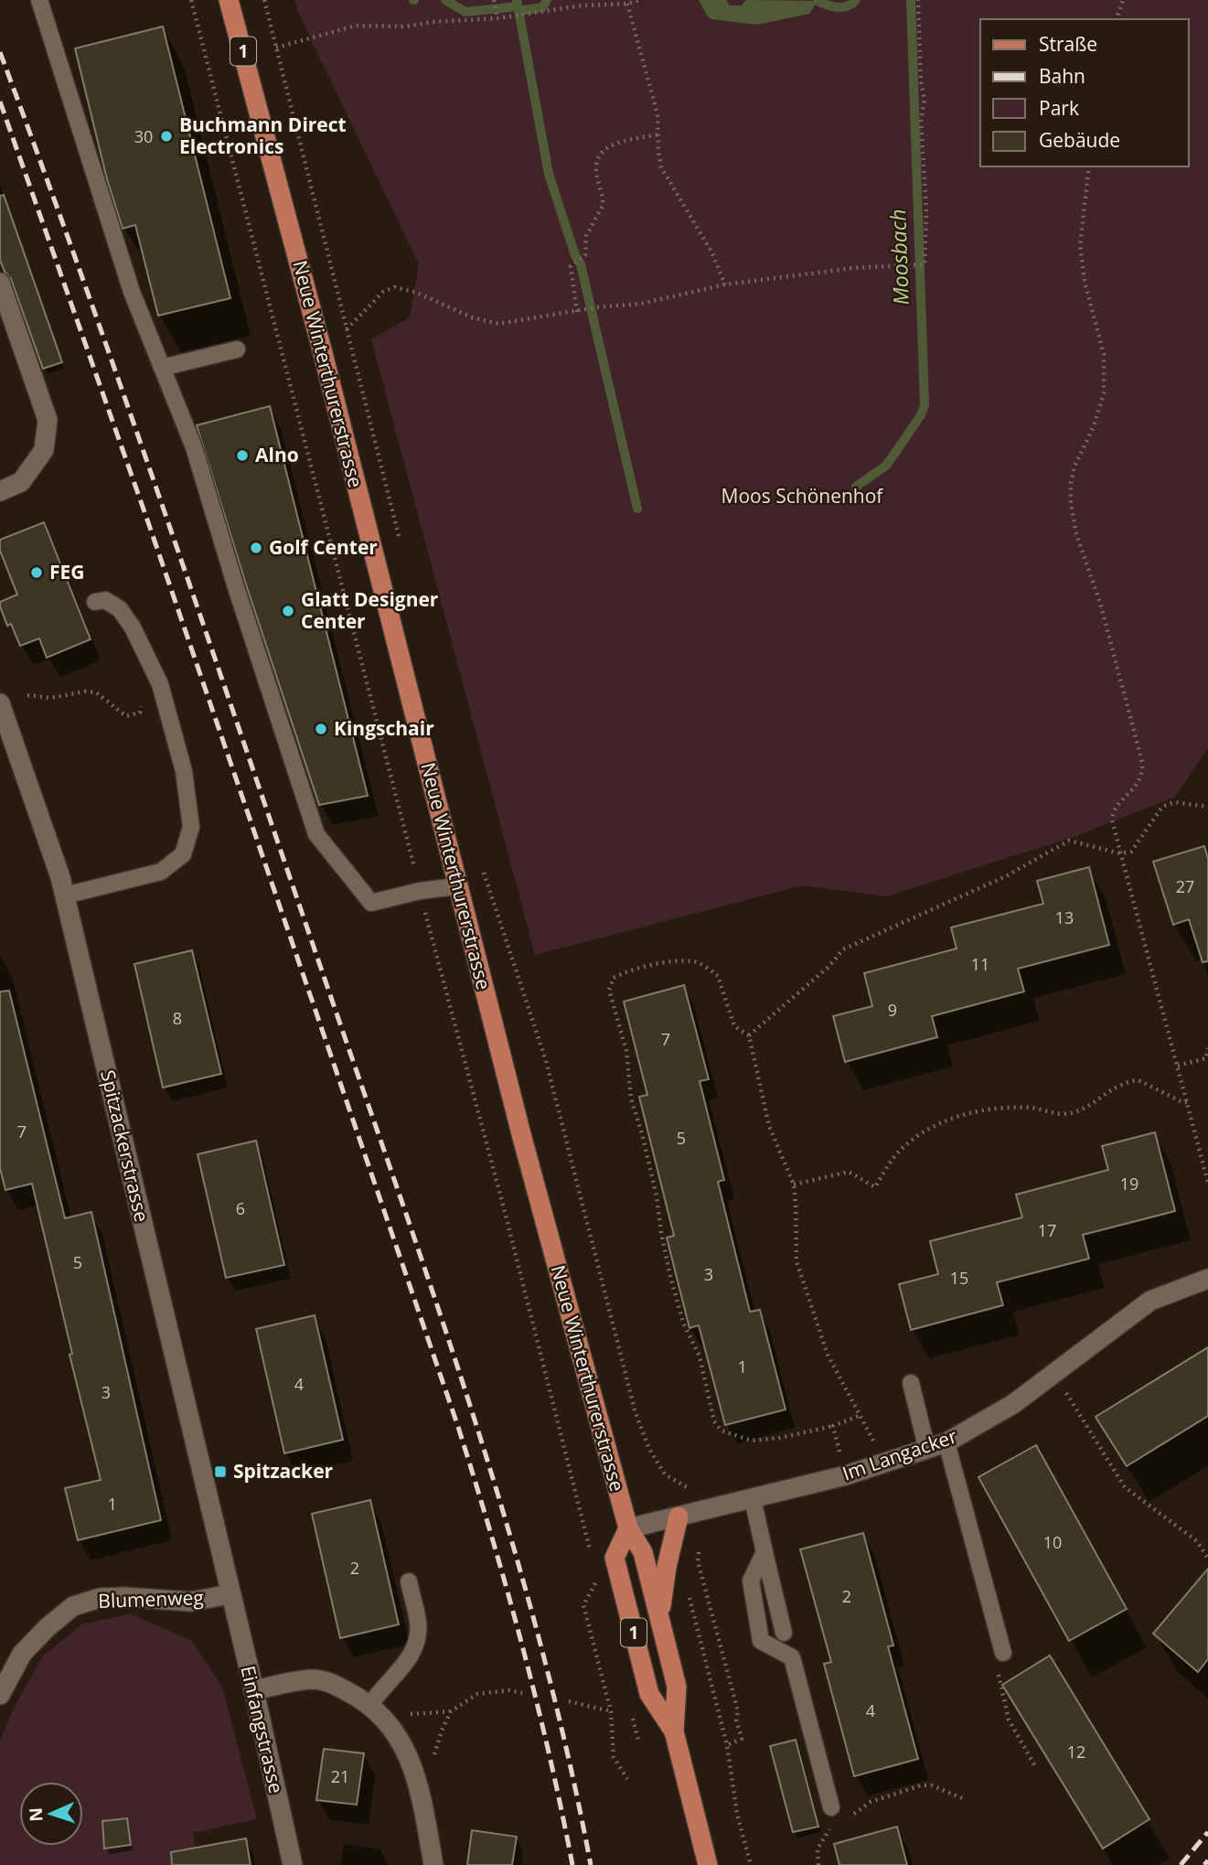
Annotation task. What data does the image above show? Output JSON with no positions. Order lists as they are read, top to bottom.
{
  "streets": {
    "main road": ["1", "Neue Winterthurerstrasse"],
    "street": [
      "Spitzackerstrasse",
      "Im Langacker",
      "Blumenweg",
      "Einfangstrasse"
    ]
  },
  "crossings": [
    ["Neue Winterthurerstrasse", "Im Langacker"],
    ["Spitzackerstrasse", "Blumenweg"],
    ["Spitzackerstrasse", "Einfangstrasse"],
    ["Blumenweg", "Einfangstrasse"]
  ],
  "water": ["Moosbach"],
  "parks": ["Moos Schönenhof"],
  "places": {
    "other": [
      "Buchmann Direct Electronics",
      "Alno",
      "Golf Center",
      "FEG",
      "Glatt Designer Center",
      "Kingschair"
    ],
    "transit": ["Spitzacker"]
  },
  "house_numbers": [
    "30",
    "27",
    "13",
    "11",
    "9",
    "8",
    "7",
    "7",
    "5",
    "19",
    "6",
    "17",
    "5",
    "3",
    "15",
    "1",
    "4",
    "3",
    "1",
    "10",
    "2",
    "2",
    "4",
    "12",
    "21"
  ],
  "legend": [
    "Straße",
    "Bahn",
    "Park",
    "Gebäude"
  ],
  "north": "left"
}
